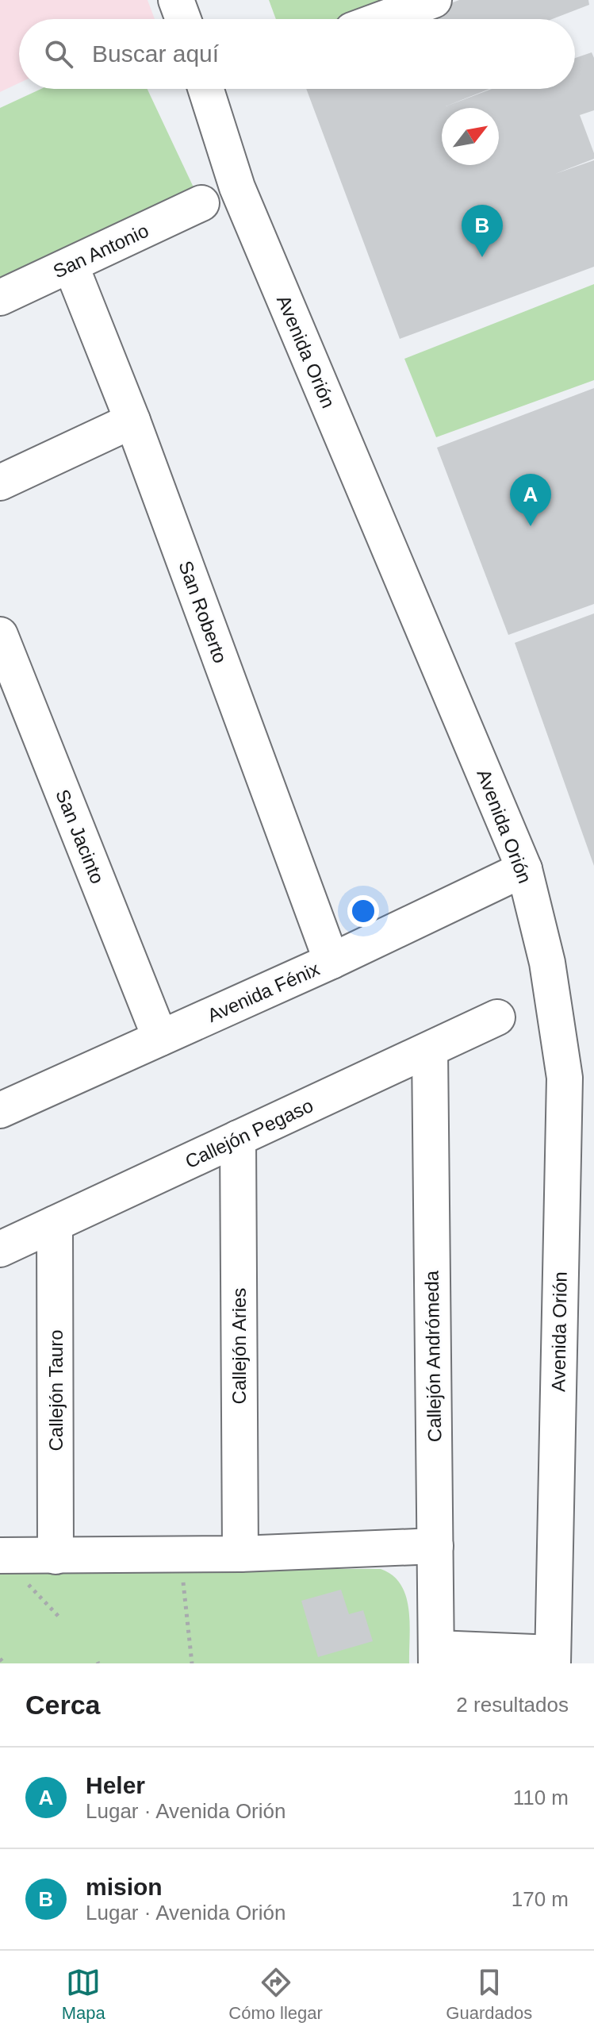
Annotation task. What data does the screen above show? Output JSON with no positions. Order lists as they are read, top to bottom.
{
  "streets": {
    "street": [
      "San Antonio",
      "Avenida Orión",
      "San Roberto",
      "San Jacinto",
      "Avenida Fénix",
      "Callejón Pegaso",
      "Callejón Aries",
      "Callejón Andrómeda",
      "Callejón Tauro"
    ]
  },
  "crossings": [
    ["San Antonio", "San Roberto"],
    ["Avenida Orión", "Avenida Fénix"],
    ["San Roberto", "Avenida Fénix"],
    ["San Jacinto", "Avenida Fénix"],
    ["Callejón Pegaso", "Callejón Aries"],
    ["Callejón Pegaso", "Callejón Andrómeda"],
    ["Callejón Pegaso", "Callejón Tauro"]
  ],
  "north": "top right",
  "page": {
    "search": "Buscar aquí",
    "pins": ["B", "A"],
    "heading": ["Cerca", "2 resultados"],
    "list": [
      {
        "mark": "A",
        "name": "Heler",
        "note": "Lugar · Avenida Orión",
        "value": "110 m"
      },
      {
        "mark": "B",
        "name": "mision",
        "note": "Lugar · Avenida Orión",
        "value": "170 m"
      }
    ],
    "nav": ["Mapa", "Cómo llegar", "Guardados"]
  }
}
